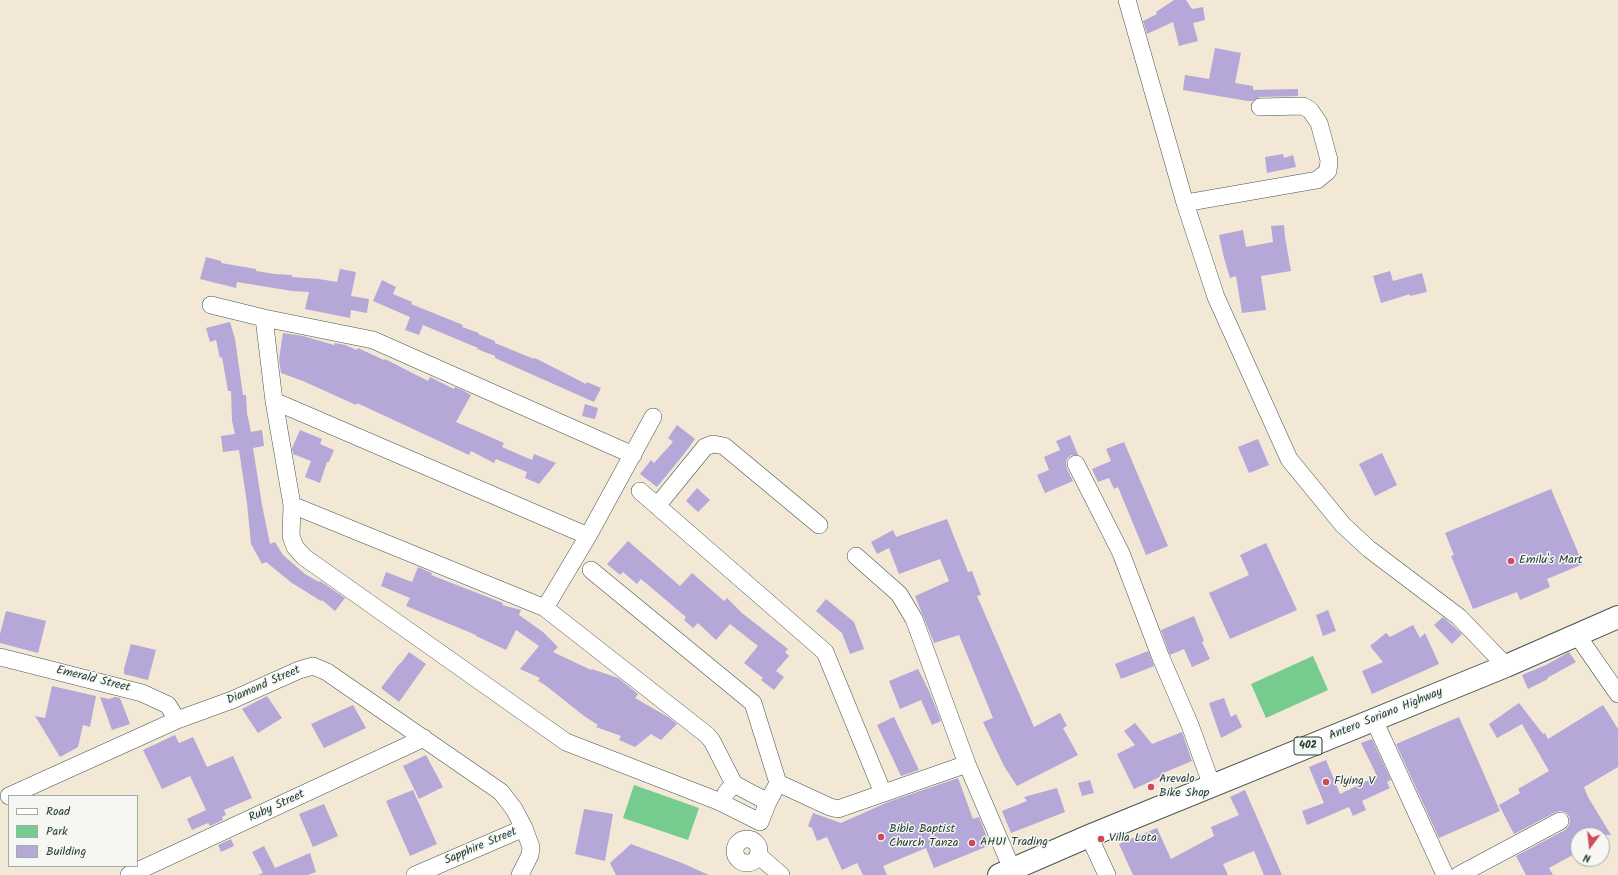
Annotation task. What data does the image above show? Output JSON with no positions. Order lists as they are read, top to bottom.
{
  "streets": {
    "main road": ["Antero Soriano Highway", "402"],
    "street": [
      "Emerald Street",
      "Diamond Street",
      "Ruby Street",
      "Sapphire Street"
    ]
  },
  "crossings": [
    ["Emerald Street", "Diamond Street"],
    ["Diamond Street", "Ruby Street"],
    ["Diamond Street", "Sapphire Street"]
  ],
  "places": [
    "Emilu's Mart",
    "Flying V",
    "Arevalo Bike Shop",
    "Bible Baptist Church Tanza",
    "Villa Lota",
    "AHUI Trading"
  ],
  "legend": ["Road", "Park", "Building"],
  "north": "bottom"
}
